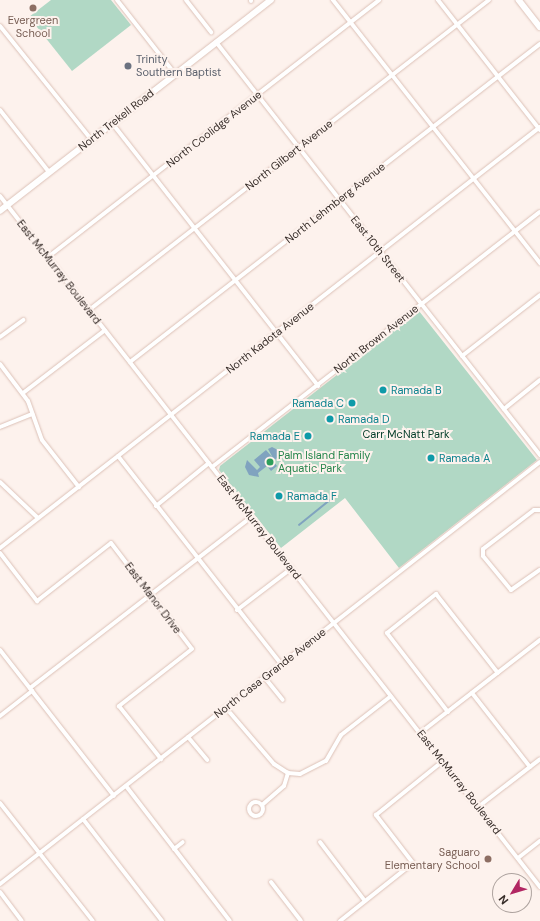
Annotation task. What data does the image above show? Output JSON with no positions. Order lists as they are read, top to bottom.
{
  "streets": {
    "main road": ["North Trekell Road"],
    "street": [
      "North Coolidge Avenue",
      "North Gilbert Avenue",
      "North Lehmberg Avenue",
      "East 10th Street",
      "East McMurray Boulevard",
      "North Kadota Avenue",
      "North Brown Avenue",
      "East Manor Drive",
      "North Casa Grande Avenue"
    ]
  },
  "crossings": [
    ["North Trekell Road", "East 10th Street"],
    ["North Trekell Road", "East McMurray Boulevard"],
    ["North Coolidge Avenue", "East 10th Street"],
    ["North Coolidge Avenue", "East McMurray Boulevard"],
    ["North Gilbert Avenue", "East 10th Street"],
    ["North Gilbert Avenue", "East McMurray Boulevard"],
    ["North Lehmberg Avenue", "East 10th Street"],
    ["North Lehmberg Avenue", "East McMurray Boulevard"],
    ["East 10th Street", "North Kadota Avenue"],
    ["East 10th Street", "North Brown Avenue"],
    ["East McMurray Boulevard", "North Kadota Avenue"],
    ["East McMurray Boulevard", "North Brown Avenue"],
    ["East McMurray Boulevard", "North Casa Grande Avenue"],
    ["East Manor Drive", "North Casa Grande Avenue"]
  ],
  "parks": ["Carr McNatt Park"],
  "places": [
    "Evergreen School",
    "Trinity Southern Baptist",
    "Ramada B",
    "Ramada C",
    "Ramada D",
    "Ramada E",
    "Ramada A",
    "Palm Island Family Aquatic Park",
    "Ramada F",
    "Saguaro Elementary School"
  ],
  "north": "bottom left"
}
